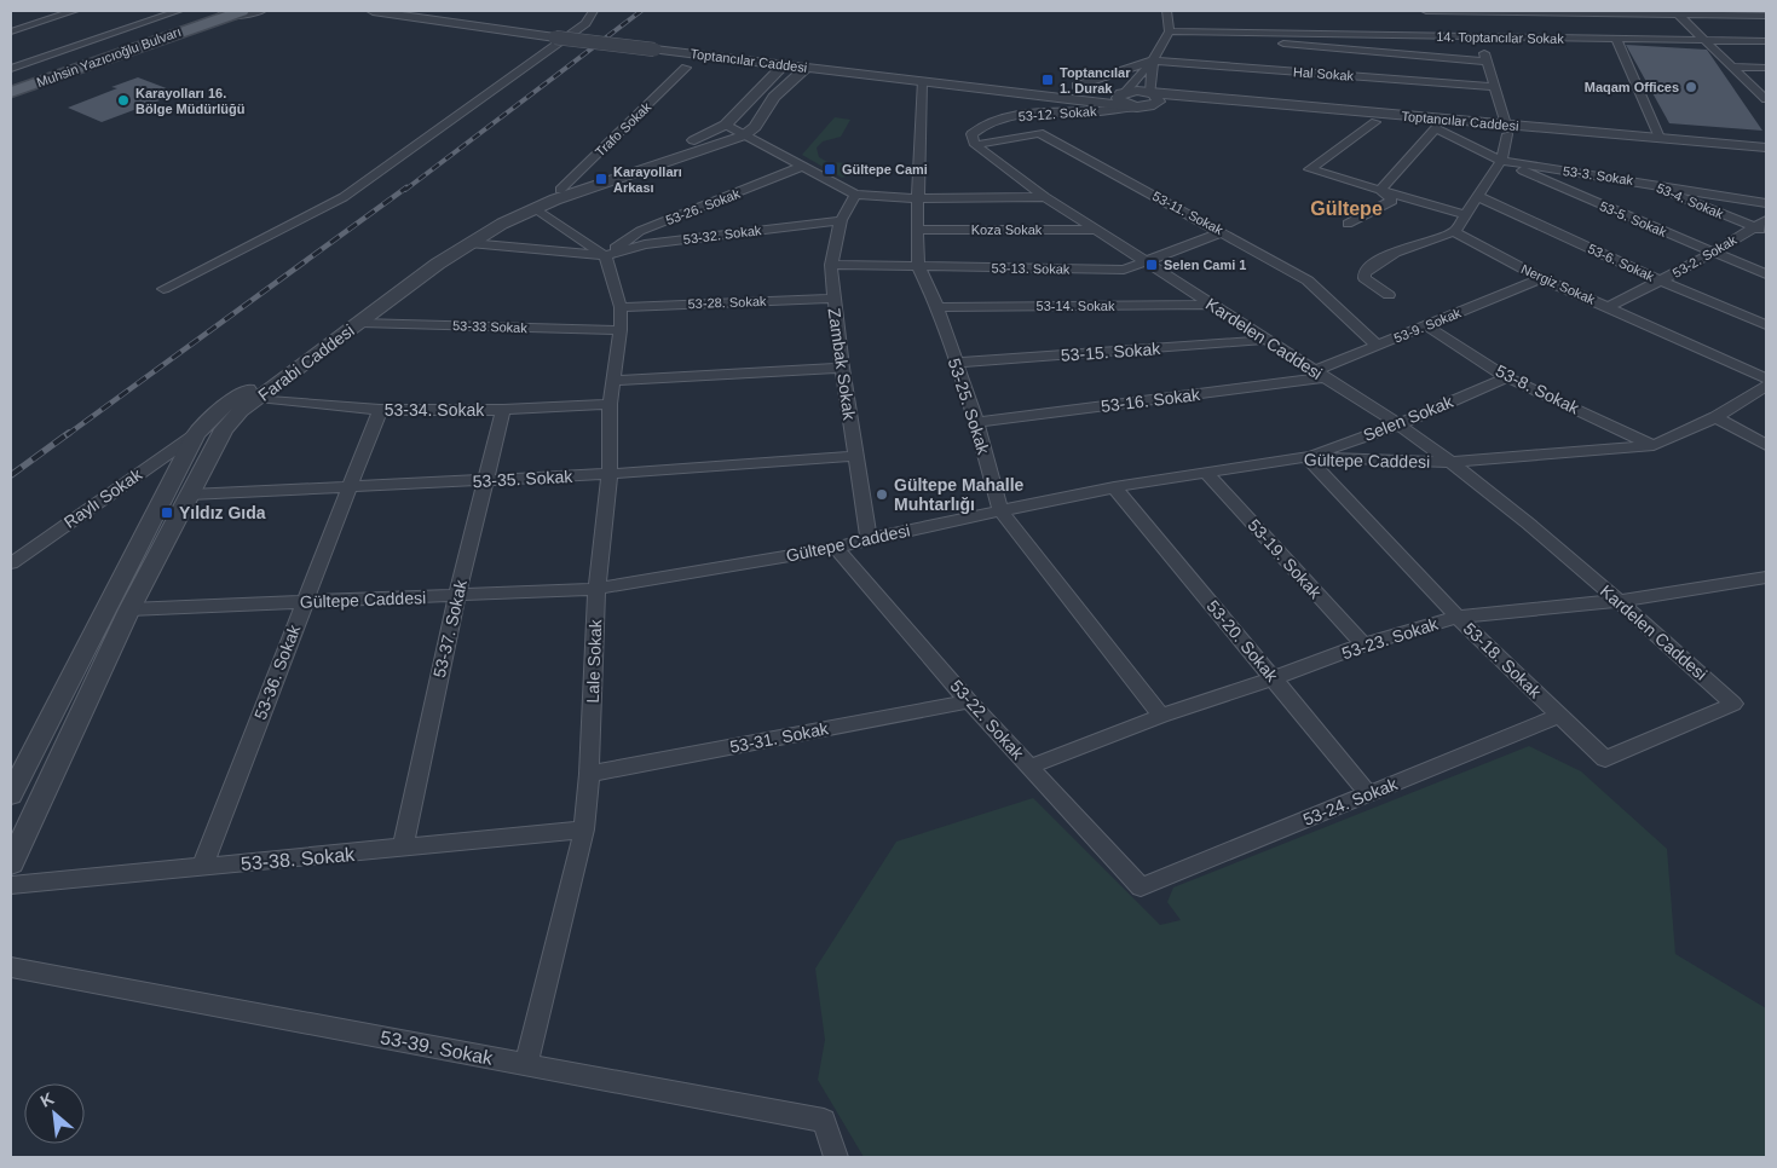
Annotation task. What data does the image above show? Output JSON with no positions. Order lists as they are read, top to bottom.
{
  "streets": {
    "main road": ["Muhsin Yazıcıoğlu Bulvarı"],
    "street": [
      "14. Toptancılar Sokak",
      "Toptancılar Caddesi",
      "Hal Sokak",
      "53-12. Sokak",
      "Trafo Sokak",
      "53-3. Sokak",
      "53-4. Sokak",
      "53-26. Sokak",
      "53-11. Sokak",
      "53-5. Sokak",
      "Koza Sokak",
      "53-32. Sokak",
      "53-2. Sokak",
      "53-6. Sokak",
      "53-13. Sokak",
      "Nergiz Sokak",
      "53-28. Sokak",
      "53-14. Sokak",
      "53-9. Sokak",
      "53-33 Sokak",
      "Kardelen Caddesi",
      "53-15. Sokak",
      "Farabi Caddesi",
      "Zambak Sokak",
      "53-8. Sokak",
      "53-16. Sokak",
      "53-25. Sokak",
      "53-34. Sokak",
      "Selen Sokak",
      "Gültepe Caddesi",
      "53-35. Sokak",
      "Raylı Sokak",
      "53-19. Sokak",
      "53-37. Sokak",
      "53-23. Sokak",
      "53-20. Sokak",
      "53-18. Sokak",
      "Lale Sokak",
      "53-36. Sokak",
      "53-22. Sokak",
      "53-31. Sokak",
      "53-24. Sokak",
      "53-38. Sokak",
      "53-39. Sokak"
    ]
  },
  "crossings": [
    ["Toptancılar Caddesi", "53-12. Sokak"],
    ["Toptancılar Caddesi", "53-3. Sokak"],
    ["Toptancılar Caddesi", "Farabi Caddesi"],
    ["Toptancılar Caddesi", "53-25. Sokak"],
    ["53-12. Sokak", "53-11. Sokak"],
    ["Trafo Sokak", "Farabi Caddesi"],
    ["53-3. Sokak", "53-4. Sokak"],
    ["53-3. Sokak", "53-5. Sokak"],
    ["53-4. Sokak", "53-2. Sokak"],
    ["53-26. Sokak", "53-32. Sokak"],
    ["53-26. Sokak", "Lale Sokak"],
    ["53-11. Sokak", "53-13. Sokak"],
    ["53-11. Sokak", "53-9. Sokak"],
    ["53-5. Sokak", "53-2. Sokak"],
    ["Koza Sokak", "Kardelen Caddesi"],
    ["Koza Sokak", "53-25. Sokak"],
    ["53-32. Sokak", "Farabi Caddesi"],
    ["53-32. Sokak", "Zambak Sokak"],
    ["53-32. Sokak", "Lale Sokak"],
    ["53-2. Sokak", "53-6. Sokak"],
    ["53-2. Sokak", "Nergiz Sokak"],
    ["53-13. Sokak", "Kardelen Caddesi"],
    ["53-13. Sokak", "Zambak Sokak"],
    ["53-13. Sokak", "53-25. Sokak"],
    ["Nergiz Sokak", "53-9. Sokak"],
    ["53-28. Sokak", "Zambak Sokak"],
    ["53-28. Sokak", "Lale Sokak"],
    ["53-14. Sokak", "Kardelen Caddesi"],
    ["53-14. Sokak", "53-25. Sokak"],
    ["53-9. Sokak", "Kardelen Caddesi"],
    ["53-9. Sokak", "53-8. Sokak"],
    ["53-9. Sokak", "53-16. Sokak"],
    ["53-33 Sokak", "Farabi Caddesi"],
    ["53-33 Sokak", "Lale Sokak"],
    ["Kardelen Caddesi", "53-15. Sokak"],
    ["Kardelen Caddesi", "53-16. Sokak"],
    ["Kardelen Caddesi", "Selen Sokak"],
    ["Kardelen Caddesi", "Gültepe Caddesi"],
    ["Kardelen Caddesi", "53-23. Sokak"],
    ["Kardelen Caddesi", "53-18. Sokak"],
    ["53-15. Sokak", "53-25. Sokak"],
    ["Farabi Caddesi", "53-34. Sokak"],
    ["Farabi Caddesi", "Gültepe Caddesi"],
    ["Farabi Caddesi", "53-35. Sokak"],
    ["Farabi Caddesi", "Raylı Sokak"],
    ["Zambak Sokak", "Gültepe Caddesi"],
    ["Zambak Sokak", "53-35. Sokak"],
    ["53-8. Sokak", "Selen Sokak"],
    ["53-8. Sokak", "Gültepe Caddesi"],
    ["53-16. Sokak", "53-25. Sokak"],
    ["53-25. Sokak", "Gültepe Caddesi"],
    ["53-25. Sokak", "53-23. Sokak"],
    ["53-34. Sokak", "53-37. Sokak"],
    ["53-34. Sokak", "Lale Sokak"],
    ["53-34. Sokak", "53-36. Sokak"],
    ["Selen Sokak", "Gültepe Caddesi"],
    ["Selen Sokak", "53-18. Sokak"],
    ["Gültepe Caddesi", "53-19. Sokak"],
    ["Gültepe Caddesi", "53-37. Sokak"],
    ["Gültepe Caddesi", "53-20. Sokak"],
    ["Gültepe Caddesi", "53-18. Sokak"],
    ["Gültepe Caddesi", "Lale Sokak"],
    ["Gültepe Caddesi", "53-36. Sokak"],
    ["Gültepe Caddesi", "53-22. Sokak"],
    ["53-35. Sokak", "53-37. Sokak"],
    ["53-35. Sokak", "Lale Sokak"],
    ["53-35. Sokak", "53-36. Sokak"],
    ["53-19. Sokak", "53-23. Sokak"],
    ["53-37. Sokak", "53-38. Sokak"],
    ["53-23. Sokak", "53-20. Sokak"],
    ["53-23. Sokak", "53-18. Sokak"],
    ["53-23. Sokak", "53-22. Sokak"],
    ["53-20. Sokak", "53-24. Sokak"],
    ["53-18. Sokak", "53-24. Sokak"],
    ["Lale Sokak", "53-31. Sokak"],
    ["Lale Sokak", "53-38. Sokak"],
    ["Lale Sokak", "53-39. Sokak"],
    ["53-36. Sokak", "53-38. Sokak"],
    ["53-22. Sokak", "53-31. Sokak"],
    ["53-22. Sokak", "53-24. Sokak"]
  ],
  "districts": ["Gültepe"],
  "places": {
    "transit": [
      "Toptancılar 1. Durak",
      "Gültepe Cami",
      "Karayolları Arkası",
      "Selen Cami 1",
      "Yıldız Gıda"
    ],
    "other": ["Maqam Offices", "Karayolları 16. Bölge Müdürlüğü", "Gültepe Mahalle Muhtarlığı"]
  },
  "north": "top left"
}
